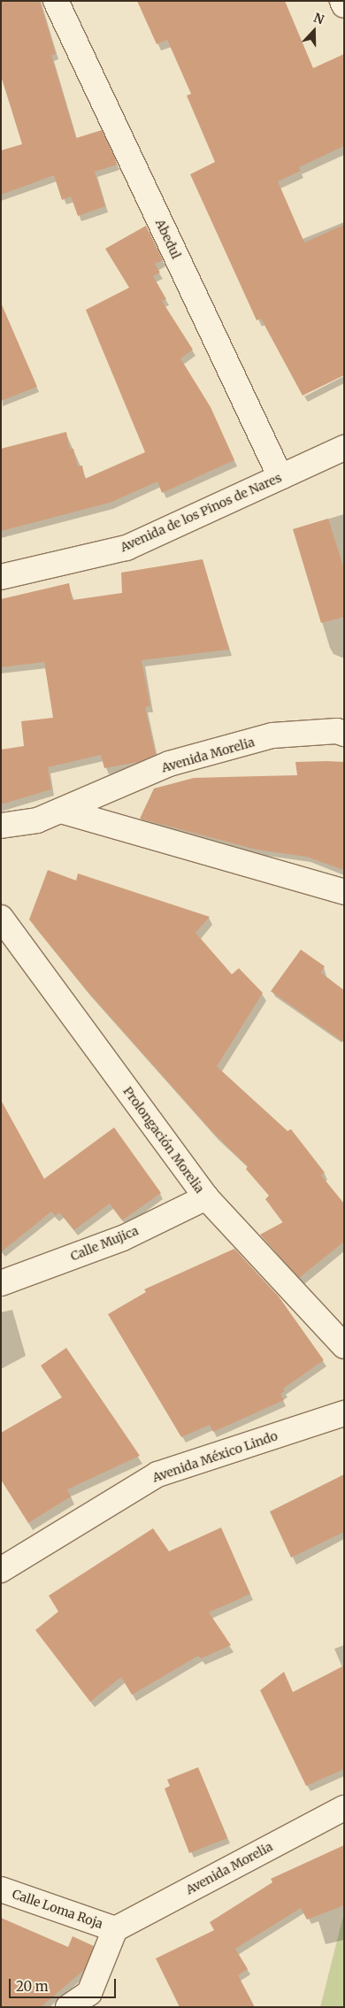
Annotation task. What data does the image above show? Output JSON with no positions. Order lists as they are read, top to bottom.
{
  "streets": {
    "street": [
      "Abedul",
      "Avenida de los Pinos de Nares",
      "Avenida Morelia",
      "Prolongación Morelia",
      "Calle Mujica",
      "Avenida México Lindo",
      "Calle Loma Roja"
    ]
  },
  "crossings": [
    ["Abedul", "Avenida de los Pinos de Nares"],
    ["Avenida Morelia", "Calle Loma Roja"],
    ["Prolongación Morelia", "Calle Mujica"]
  ],
  "scale_bar": "20 m",
  "north": "top"
}
